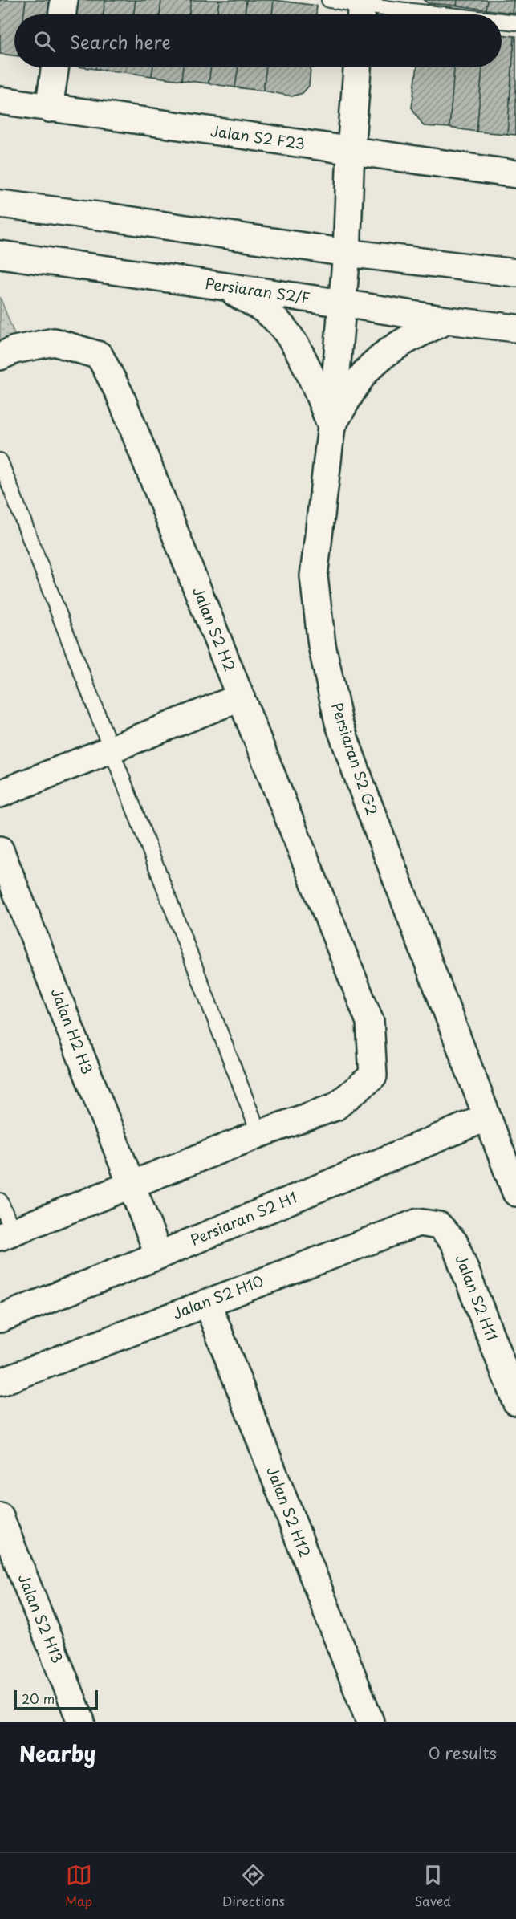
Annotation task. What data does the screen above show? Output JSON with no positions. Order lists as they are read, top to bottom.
{
  "streets": {
    "street": [
      "Jalan S2 F23",
      "Persiaran S2/F",
      "Jalan S2 H2",
      "Persiaran S2 G2",
      "Jalan H2 H3",
      "Persiaran S2 H1",
      "Jalan S2 H10",
      "Jalan S2 H11",
      "Jalan S2 H12",
      "Jalan S2 H13"
    ]
  },
  "crossings": [
    ["Jalan S2 F23", "Persiaran S2 G2"],
    ["Persiaran S2/F", "Persiaran S2 G2"],
    ["Persiaran S2 G2", "Persiaran S2 H1"],
    ["Jalan H2 H3", "Persiaran S2 H1"],
    ["Jalan S2 H10", "Jalan S2 H11"],
    ["Jalan S2 H10", "Jalan S2 H12"]
  ],
  "scale_bar": "20 m",
  "page": {
    "search": "Search here",
    "scale": "20 m",
    "heading": ["Nearby", "0 results"],
    "nav": ["Map", "Directions", "Saved"]
  }
}
